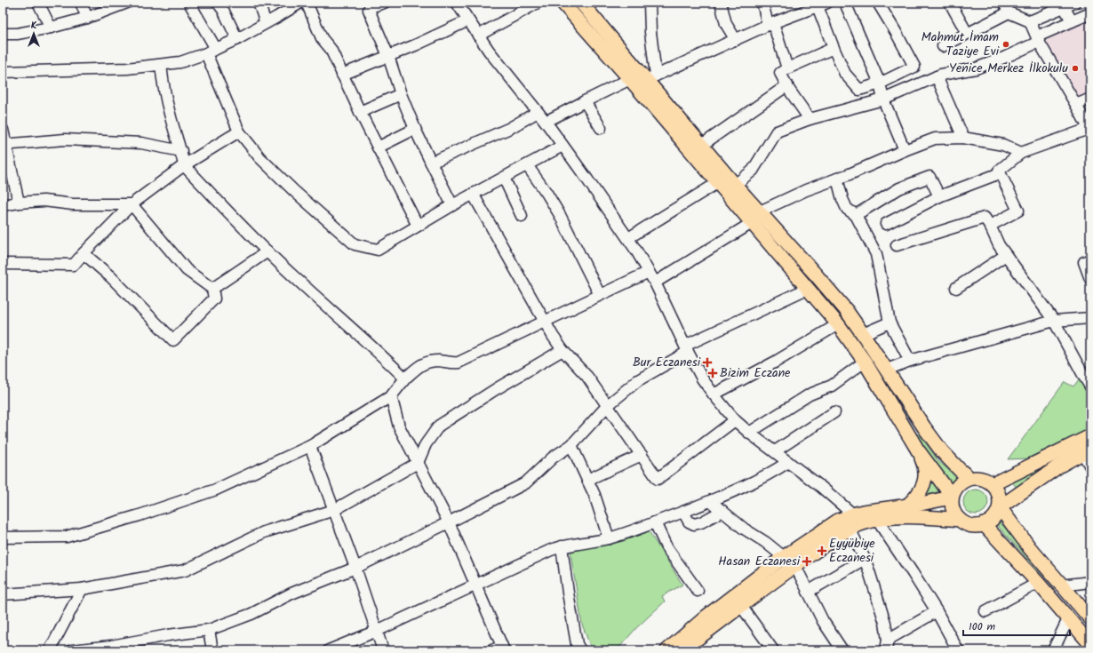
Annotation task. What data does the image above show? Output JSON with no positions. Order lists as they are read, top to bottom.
{
  "places": {
    "other": ["Mahmut İmam Taziye Evi", "Yenice Merkez İlkokulu"],
    "health": [
      "Bur Eczanesi",
      "Bizim Eczane",
      "Eyyübiye Eczanesi",
      "Hasan Eczanesi"
    ]
  },
  "scale_bar": "100 m",
  "north": "top"
}
